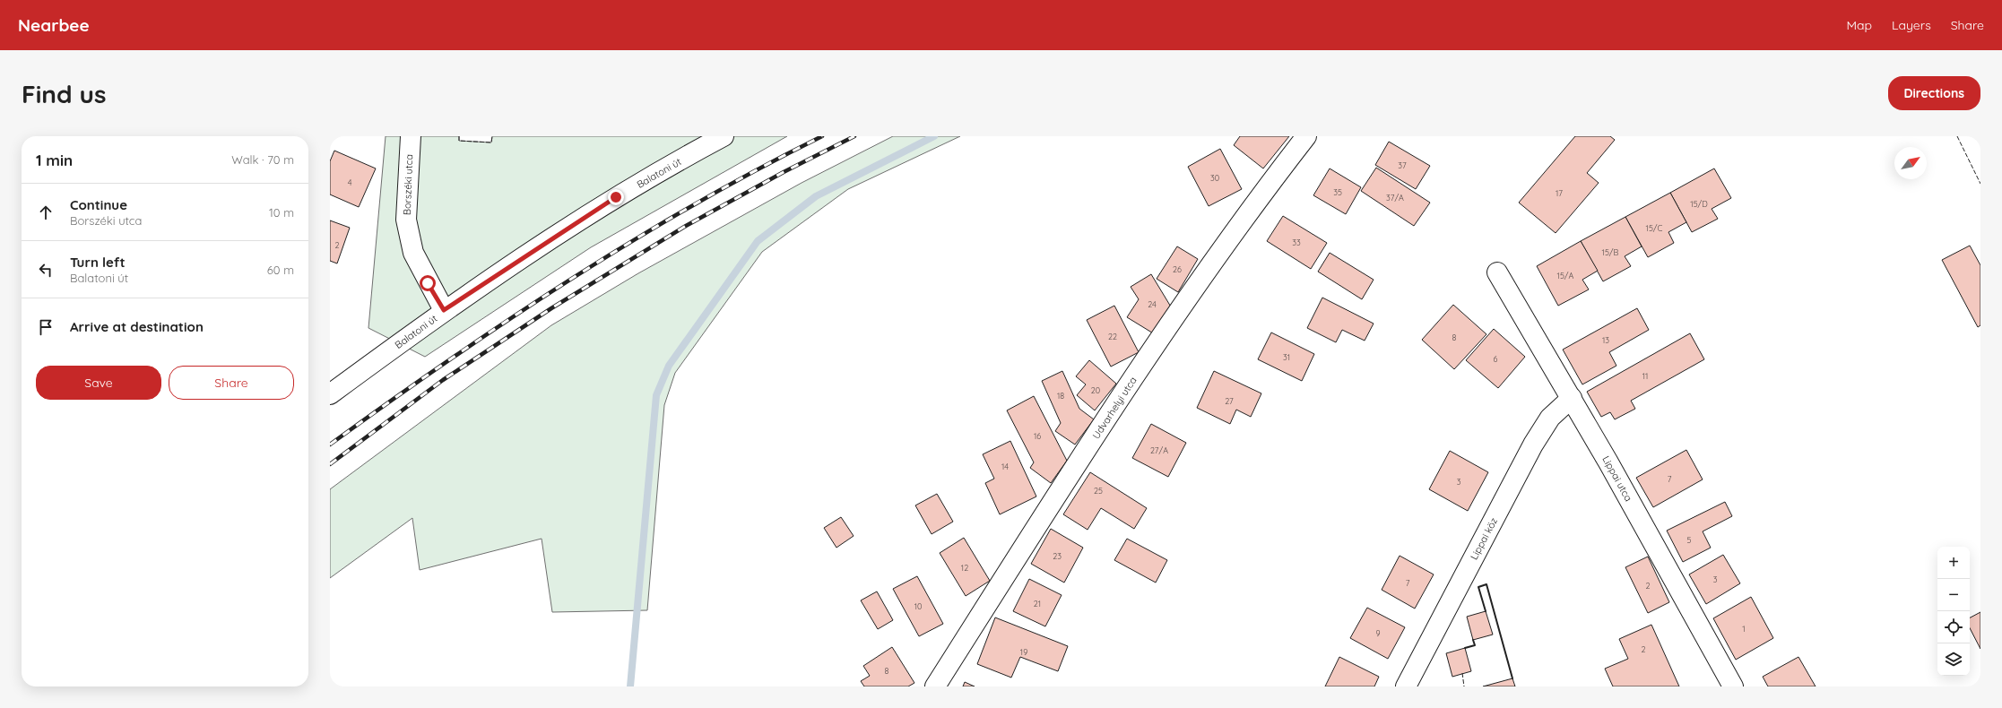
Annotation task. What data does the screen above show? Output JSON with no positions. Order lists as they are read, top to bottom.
{
  "streets": {
    "street": [
      "Balatoni út",
      "Borszéki utca",
      "Udvarhelyi utca",
      "Lippai utca",
      "Lippai köz"
    ]
  },
  "crossings": [
    ["Balatoni út", "Borszéki utca"],
    ["Lippai utca", "Lippai köz"]
  ],
  "house_numbers": [
    "37",
    "30",
    "4",
    "35",
    "17",
    "37/A",
    "15/D",
    "15/C",
    "33",
    "2",
    "15/B",
    "26",
    "15/A",
    "24",
    "22",
    "8",
    "13",
    "31",
    "6",
    "11",
    "20",
    "18",
    "27",
    "16",
    "27/A",
    "14",
    "7",
    "3",
    "25",
    "5",
    "23",
    "12",
    "3",
    "7",
    "2",
    "21",
    "10",
    "1",
    "9",
    "2",
    "19",
    "8"
  ],
  "north": "top right",
  "page": {
    "header": "Nearbee",
    "nav": ["Map", "Layers", "Share"],
    "buttons": [
      "Directions",
      ["Save", "Share"]
    ],
    "title": "Find us",
    "heading": ["1 min", "Walk · 70 m"],
    "list": [
      ["Continue", "Borszéki utca", "10 m"],
      ["Turn left", "Balatoni út", "60 m"],
      "Arrive at destination"
    ],
    "map_buttons": ["+", "−"]
  }
}
